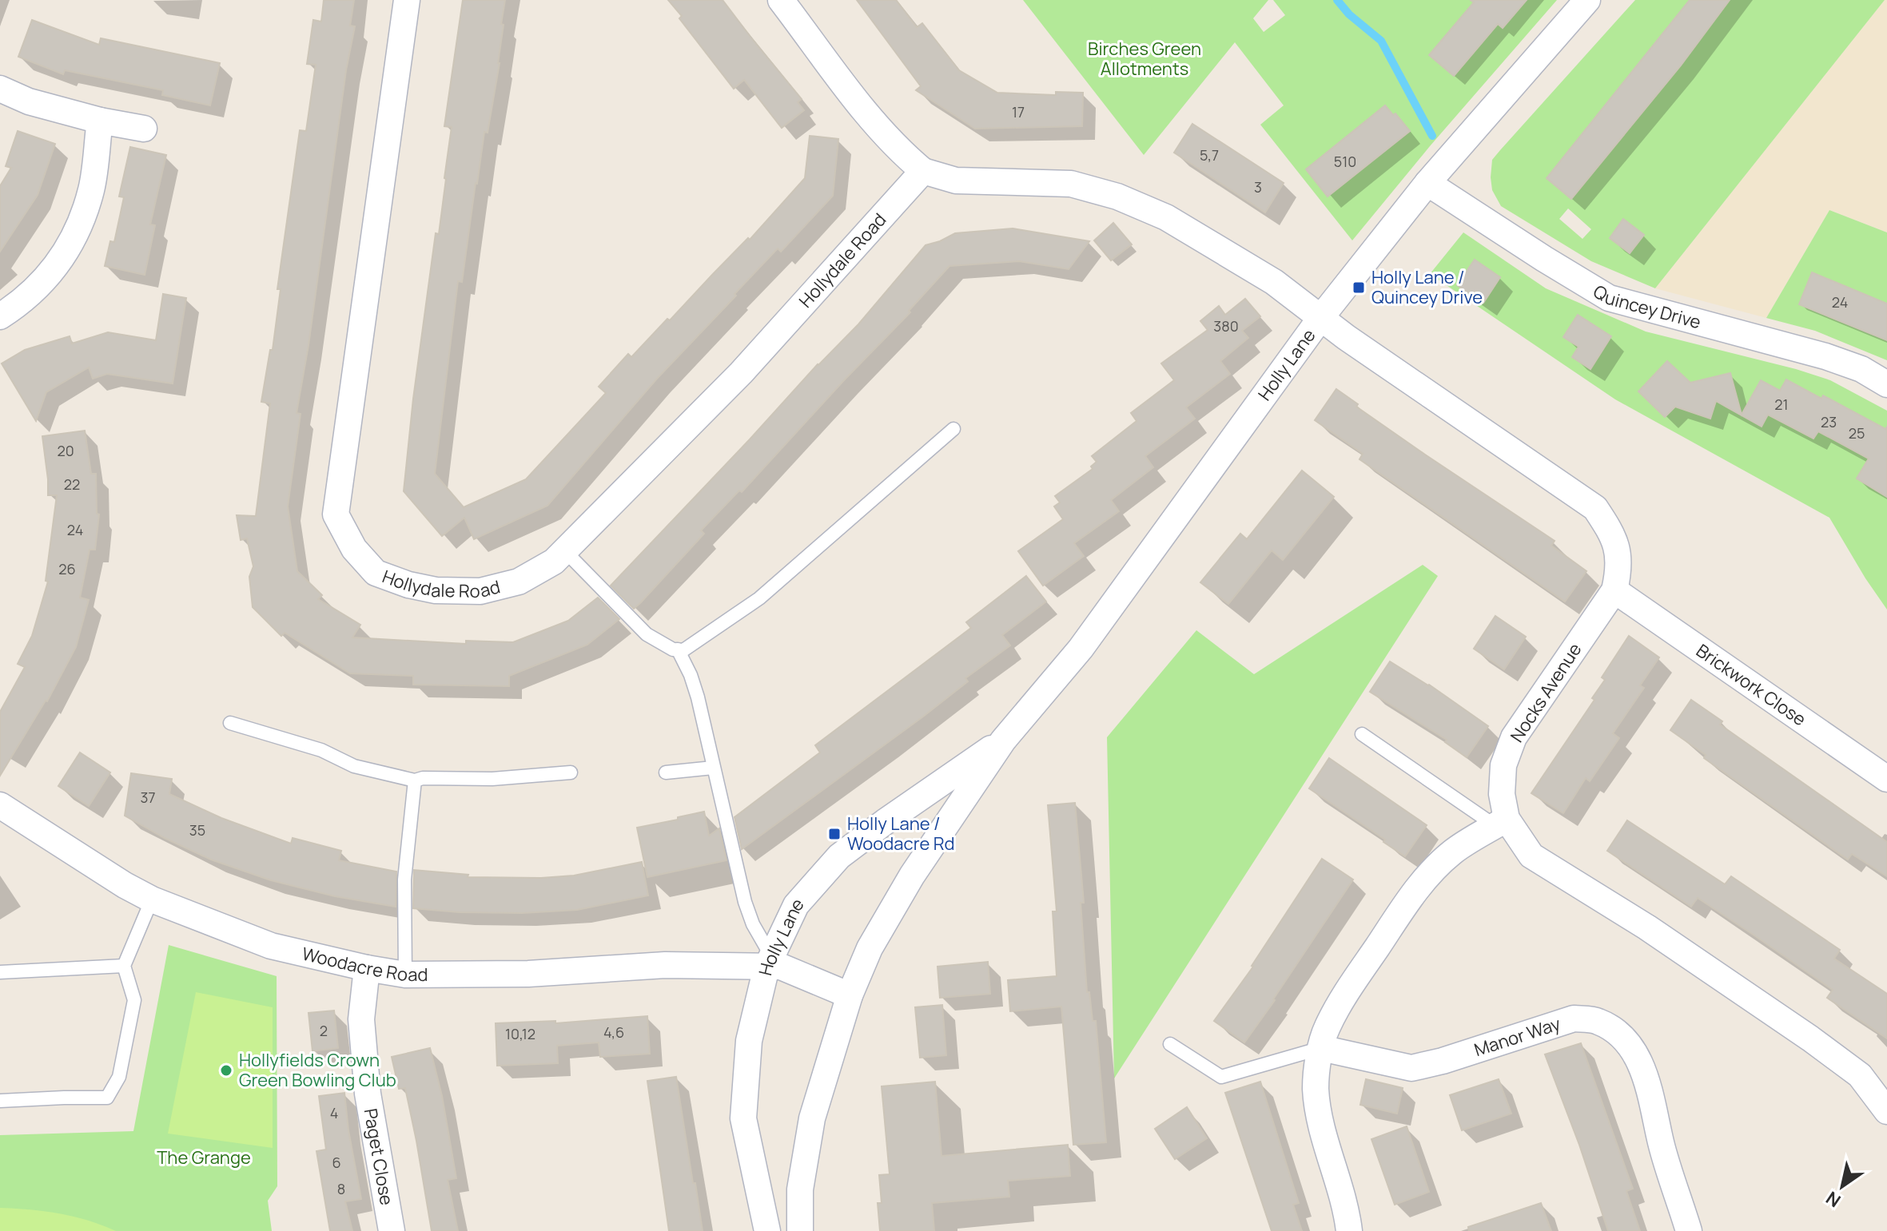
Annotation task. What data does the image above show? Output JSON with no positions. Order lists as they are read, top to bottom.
{
  "streets": {
    "street": [
      "Hollydale Road",
      "Quincey Drive",
      "Holly Lane",
      "Brickwork Close",
      "Nocks Avenue",
      "Woodacre Road",
      "Manor Way",
      "Paget Close"
    ]
  },
  "crossings": [
    ["Quincey Drive", "Holly Lane"],
    ["Holly Lane", "Nocks Avenue"],
    ["Holly Lane", "Woodacre Road"],
    ["Brickwork Close", "Nocks Avenue"],
    ["Woodacre Road", "Paget Close"]
  ],
  "parks": ["Birches Green Allotments", "The Grange"],
  "places": {
    "transit": ["Holly Lane / Quincey Drive", "Holly Lane / Woodacre Rd"],
    "other": ["Hollyfields Crown Green Bowling Club"]
  },
  "house_numbers": [
    "17",
    "5,7",
    "510",
    "3",
    "24",
    "380",
    "21",
    "23",
    "25",
    "20",
    "22",
    "24",
    "26",
    "37",
    "35",
    "2",
    "4,6",
    "10,12",
    "4",
    "6",
    "8"
  ],
  "north": "bottom left"
}
